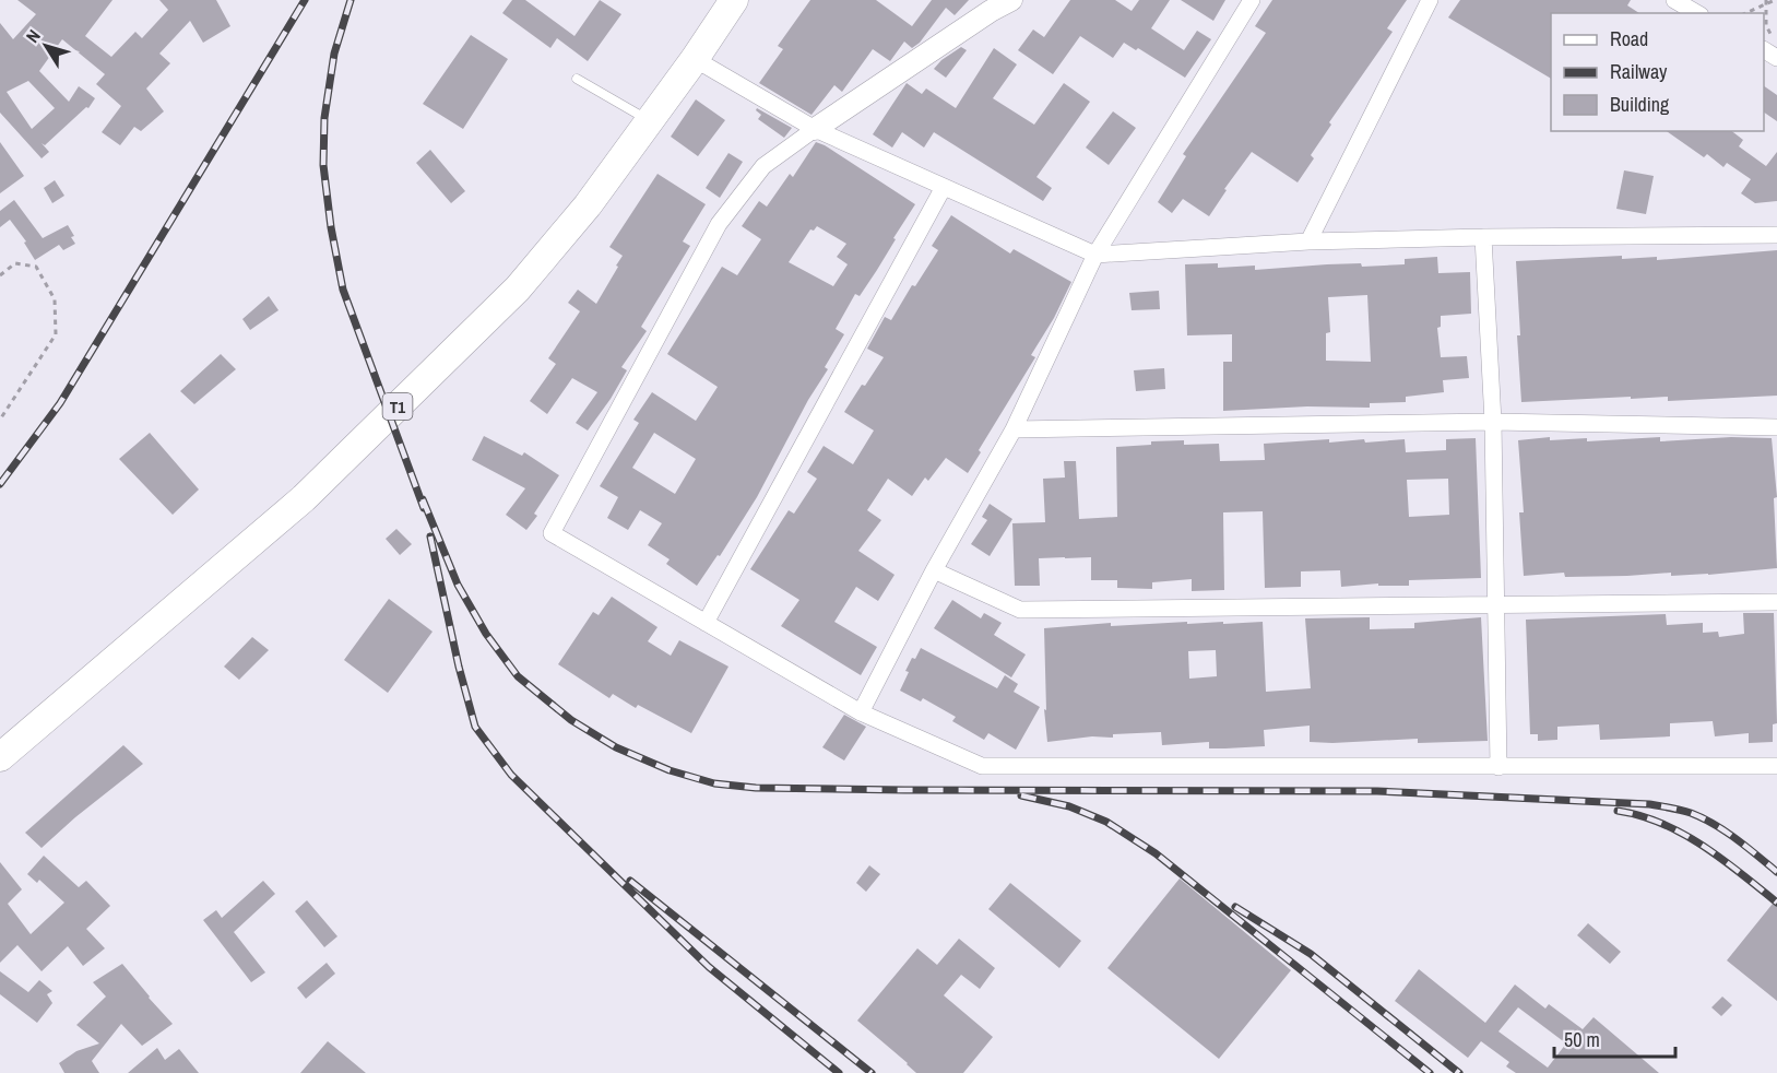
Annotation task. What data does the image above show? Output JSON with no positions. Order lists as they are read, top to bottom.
{
  "streets": {
    "highway": ["T1"]
  },
  "legend": ["Road", "Railway", "Building"],
  "scale_bar": "50 m",
  "north": "top left"
}
